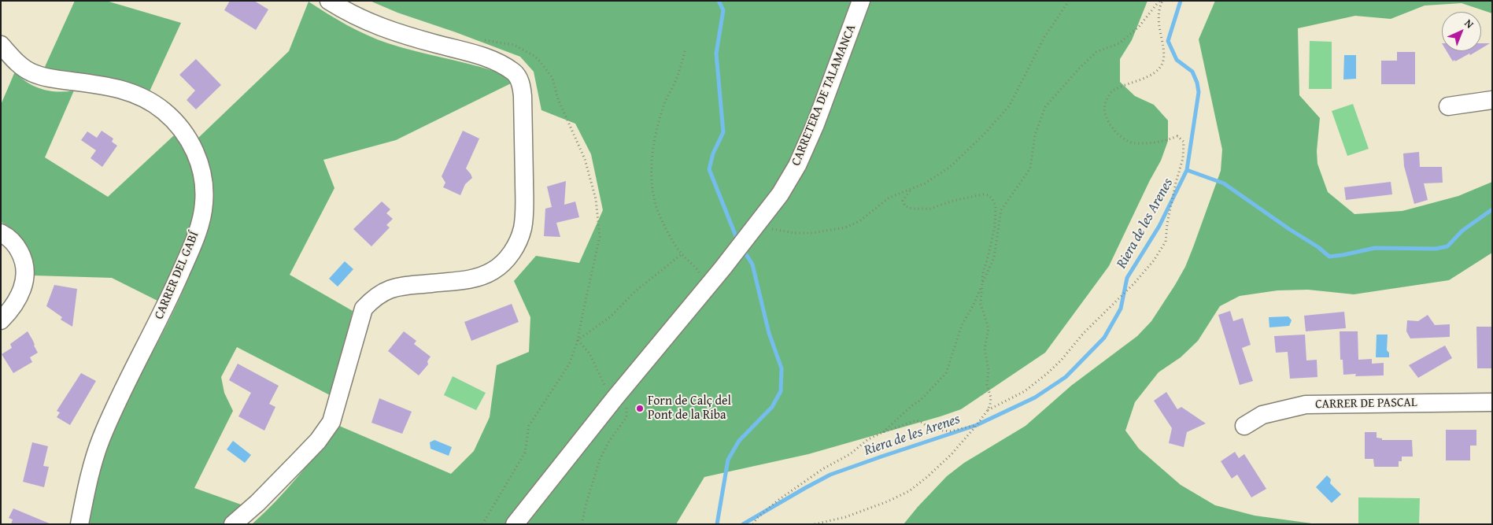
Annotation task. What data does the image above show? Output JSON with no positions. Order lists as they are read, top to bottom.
{
  "streets": {
    "street": ["CARRETERA DE TALAMANCA", "CARRER DEL GABÍ", "CARRER DE PASCAL"]
  },
  "water": ["Riera de les Arenes"],
  "places": ["Forn de Calç del Pont de la Riba"],
  "north": "top right"
}
